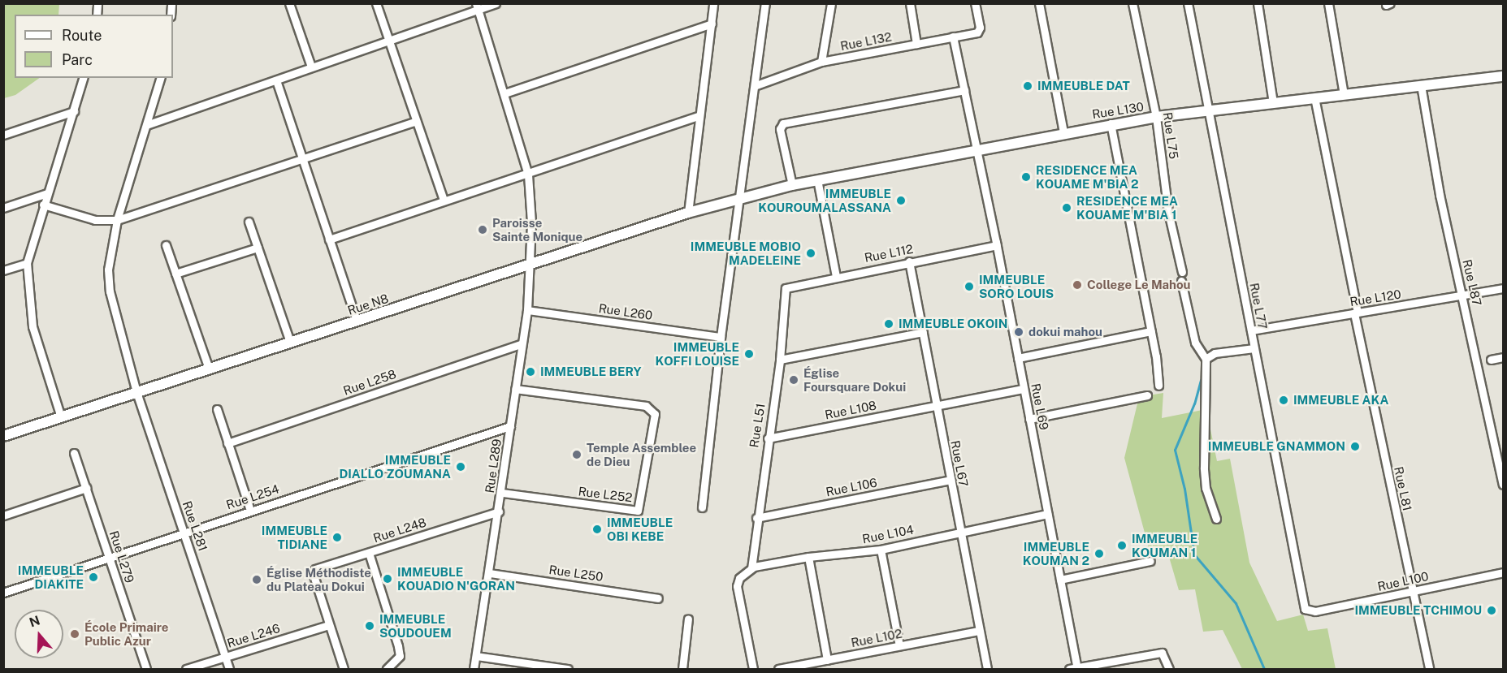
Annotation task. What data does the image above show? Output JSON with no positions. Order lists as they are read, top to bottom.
{
  "streets": {
    "street": [
      "Rue L132",
      "Rue L130",
      "Rue L75",
      "Rue L112",
      "Rue L87",
      "Rue L120",
      "Rue N8",
      "Rue L77",
      "Rue L260",
      "Rue L258",
      "Rue L69",
      "Rue L108",
      "Rue L51",
      "Rue L67",
      "Rue L289",
      "Rue L106",
      "Rue L81",
      "Rue L252",
      "Rue L254",
      "Rue L281",
      "Rue L248",
      "Rue L104",
      "Rue L279",
      "Rue L250",
      "Rue L100",
      "Rue L246",
      "Rue L102"
    ]
  },
  "crossings": [
    ["Rue L132", "Rue L69"],
    ["Rue L130", "Rue L75"],
    ["Rue L130", "Rue L87"],
    ["Rue L130", "Rue N8"],
    ["Rue L130", "Rue L77"],
    ["Rue L130", "Rue L69"],
    ["Rue L130", "Rue L81"],
    ["Rue L112", "Rue L69"],
    ["Rue L112", "Rue L51"],
    ["Rue L112", "Rue L67"],
    ["Rue L87", "Rue L120"],
    ["Rue L120", "Rue L77"],
    ["Rue L120", "Rue L81"],
    ["Rue N8", "Rue L289"],
    ["Rue N8", "Rue L281"],
    ["Rue L77", "Rue L100"],
    ["Rue L260", "Rue L289"],
    ["Rue L258", "Rue L289"],
    ["Rue L69", "Rue L108"],
    ["Rue L69", "Rue L104"],
    ["Rue L108", "Rue L51"],
    ["Rue L108", "Rue L67"],
    ["Rue L51", "Rue L106"],
    ["Rue L51", "Rue L104"],
    ["Rue L67", "Rue L106"],
    ["Rue L67", "Rue L104"],
    ["Rue L67", "Rue L102"],
    ["Rue L289", "Rue L252"],
    ["Rue L289", "Rue L254"],
    ["Rue L289", "Rue L248"],
    ["Rue L289", "Rue L250"],
    ["Rue L81", "Rue L100"],
    ["Rue L254", "Rue L281"],
    ["Rue L254", "Rue L279"],
    ["Rue L281", "Rue L246"],
    ["Rue L248", "Rue L246"]
  ],
  "places": [
    "IMMEUBLE DAT",
    "RESIDENCE MEA KOUAME M'BIA 2",
    "IMMEUBLE KOUROUMALASSANA",
    "RESIDENCE MEA KOUAME M'BIA 1",
    "Paroisse Sainte Monique",
    "IMMEUBLE MOBIO MADELEINE",
    "College Le Mahou",
    "IMMEUBLE SORO LOUIS",
    "IMMEUBLE OKOIN",
    "dokui mahou",
    "IMMEUBLE KOFFI LOUISE",
    "IMMEUBLE BERY",
    "Église Foursquare Dokui",
    "IMMEUBLE AKA",
    "IMMEUBLE GNAMMON",
    "Temple Assemblee de Dieu",
    "IMMEUBLE DIALLO ZOUMANA",
    "IMMEUBLE OBI KEBE",
    "IMMEUBLE TIDIANE",
    "IMMEUBLE KOUMAN 1",
    "IMMEUBLE KOUMAN 2",
    "IMMEUBLE DIAKITE",
    "IMMEUBLE KOUADIO N'GORAN",
    "Église Méthodiste du Plateau Dokui",
    "IMMEUBLE TCHIMOU",
    "IMMEUBLE SOUDOUEM",
    "École Primaire Public Azur"
  ],
  "legend": ["Route", "Parc"],
  "north": "top"
}
